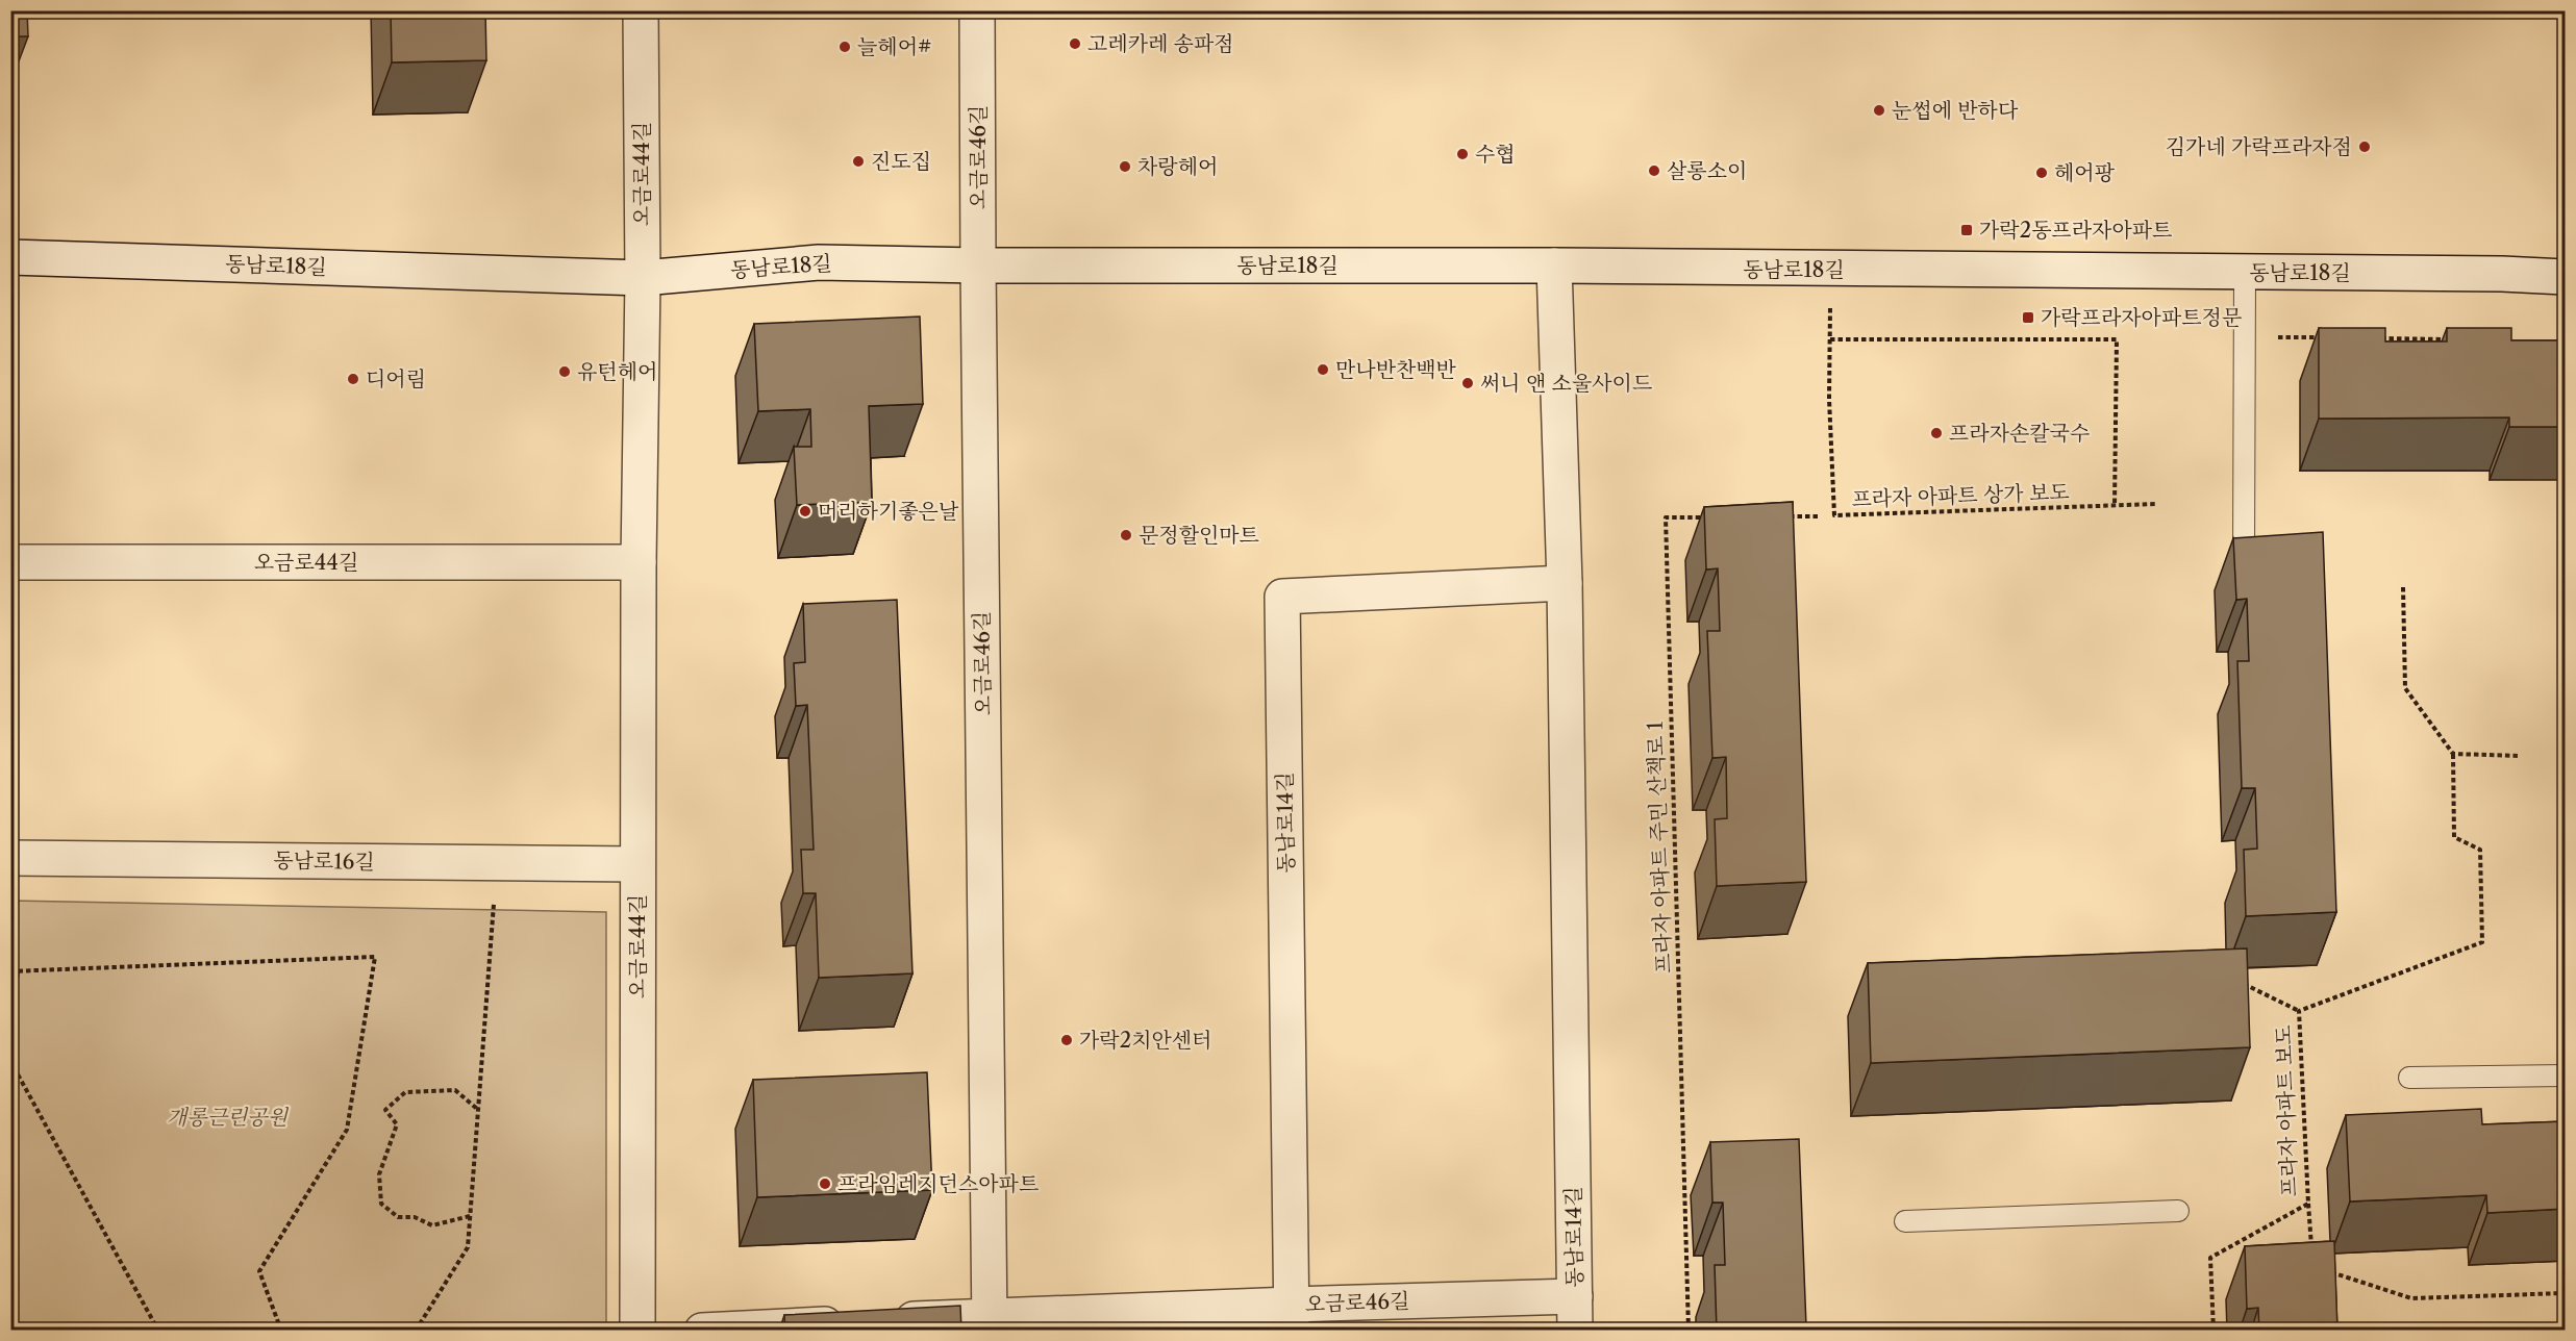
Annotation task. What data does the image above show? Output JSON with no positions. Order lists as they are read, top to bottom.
{
  "streets": {
    "street": [
      "오금로46길",
      "오금로44길",
      "동남로18길",
      "동남로14길",
      "동남로16길"
    ],
    "path": ["프라자 아파트 상가 보도", "프라자 아파트 주민 산책로 1", "프라자 아파트 보도"]
  },
  "crossings": [
    ["오금로46길", "동남로18길"],
    ["오금로46길", "동남로14길"],
    ["오금로44길", "동남로18길"],
    ["오금로44길", "동남로16길"],
    ["동남로18길", "프라자 아파트 상가 보도"],
    ["동남로18길", "동남로14길"]
  ],
  "parks": ["개롱근린공원"],
  "places": {
    "other": [
      "고레카레 송파점",
      "늘헤어#",
      "눈썹에 반하다",
      "김가네 가락프라자점",
      "수협",
      "진도집",
      "차랑헤어",
      "살롱소이",
      "헤어팡",
      "만나반찬백반",
      "유턴헤어",
      "디어림",
      "써니 앤 소울사이드",
      "프라자손칼국수",
      "머리하기좋은날",
      "문정할인마트",
      "가락2치안센터",
      "프라임레지던스아파트"
    ],
    "transit": ["가락2동프라자아파트", "가락프라자아파트정문"]
  }
}
